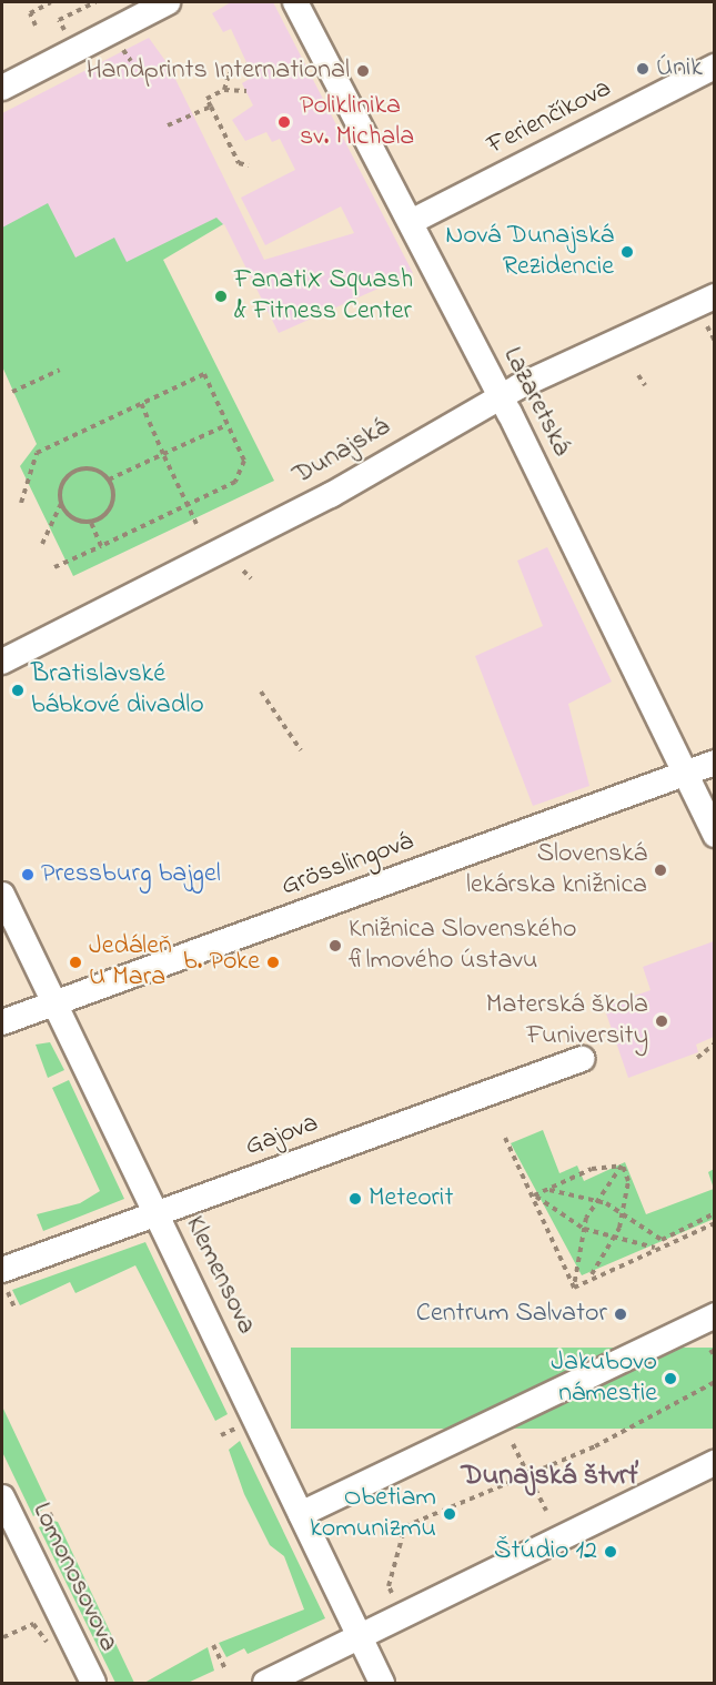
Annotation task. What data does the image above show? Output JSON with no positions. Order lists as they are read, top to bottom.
{
  "streets": {
    "street": [
      "Ferienčíkova",
      "Lazaretská",
      "Dunajská",
      "Grösslingová",
      "Gajova",
      "Klemensova",
      "Lomonosovova"
    ]
  },
  "crossings": [
    ["Ferienčíkova", "Lazaretská"],
    ["Lazaretská", "Dunajská"],
    ["Lazaretská", "Grösslingová"],
    ["Grösslingová", "Klemensova"],
    ["Gajova", "Klemensova"]
  ],
  "districts": ["Dunajská štvrť"],
  "places": [
    "Únik",
    "Handprints International",
    "Poliklinika sv. Michala",
    "Nová Dunajská Rezidencie",
    "FanatiX Squash & Fitness Center",
    "Bratislavské bábkové divadlo",
    "Slovenská lekárska knižnica",
    "Pressburg bajgel",
    "Knižnica Slovenského filmového ústavu",
    "Jedáleň U Mara",
    "b. Poke",
    "Materská škola Funiversity",
    "Meteorit",
    "Centrum Salvator",
    "Jakubovo námestie",
    "Obetiam komunizmu",
    "Štúdio 12"
  ]
}
